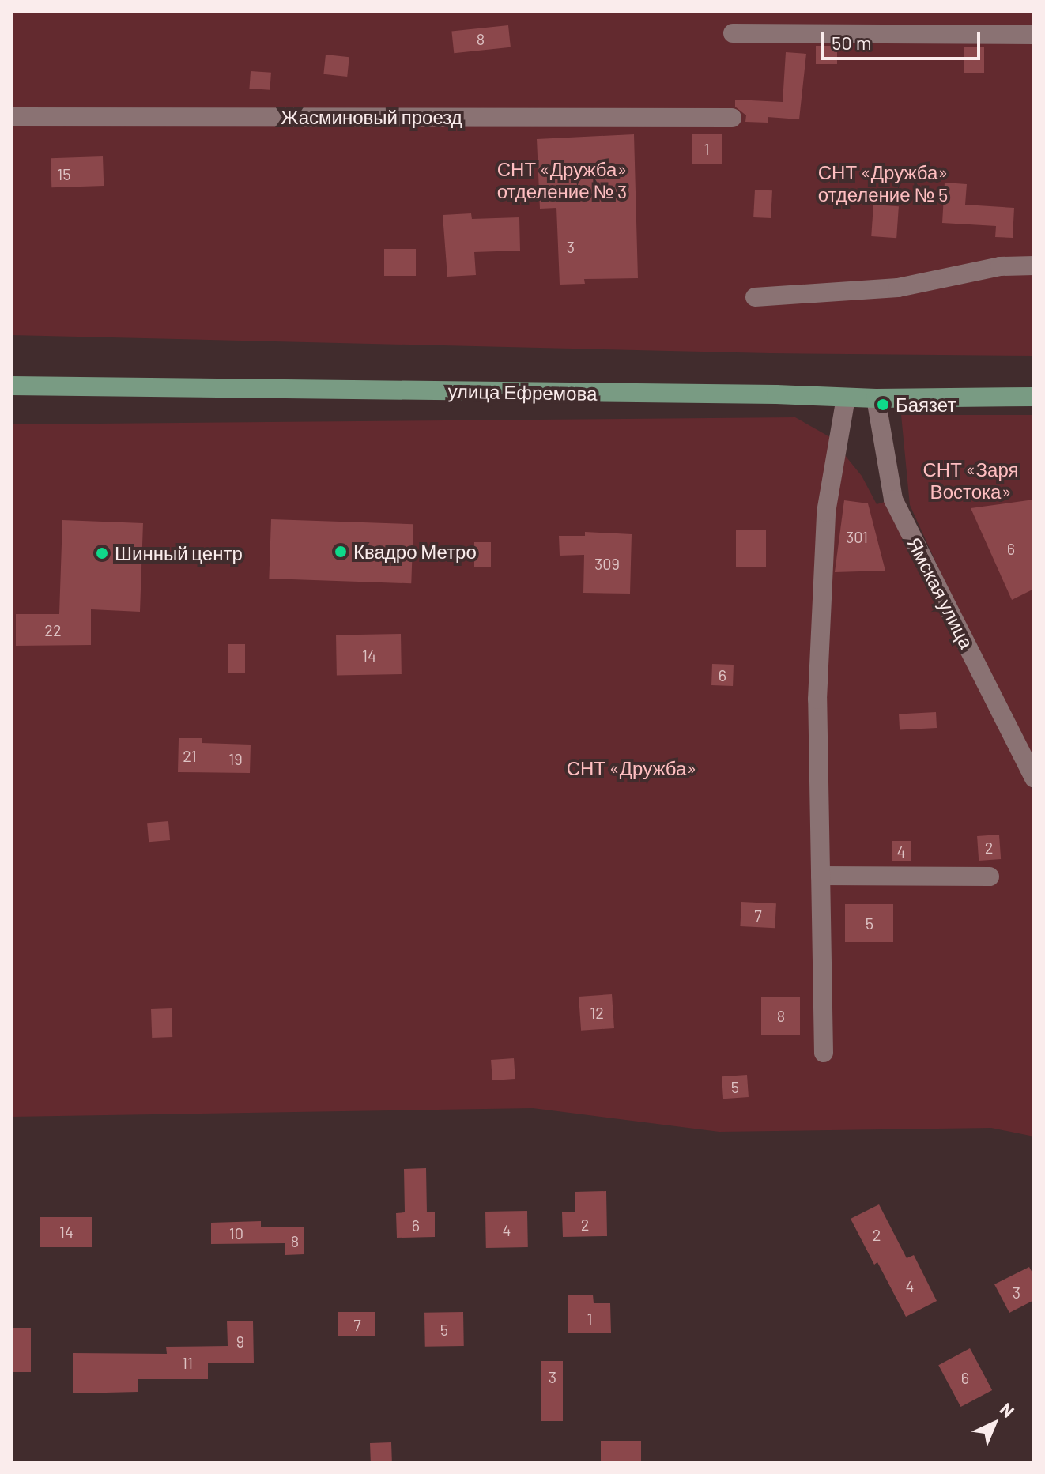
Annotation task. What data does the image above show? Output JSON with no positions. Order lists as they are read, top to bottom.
{
  "streets": {
    "main road": ["улица Ефремова"],
    "street": ["Жасминовый проезд", "Ямская улица"]
  },
  "crossings": [
    ["улица Ефремова", "Ямская улица"]
  ],
  "parks": [
    "СНТ «Дружба» отделение № 3",
    "СНТ «Дружба» отделение № 5",
    "СНТ «Заря Востока»",
    "СНТ «Дружба»"
  ],
  "places": ["Баязет", "Квадро Метро", "Шинный центр"],
  "house_numbers": [
    "8",
    "1",
    "15",
    "3",
    "301",
    "6",
    "309",
    "22",
    "14",
    "6",
    "21",
    "19",
    "2",
    "4",
    "7",
    "5",
    "12",
    "8",
    "5",
    "2",
    "6",
    "4",
    "14",
    "10",
    "2",
    "8",
    "4",
    "3",
    "1",
    "7",
    "5",
    "9",
    "11",
    "3",
    "6"
  ],
  "scale_bar": "50 m",
  "north": "top right"
}
